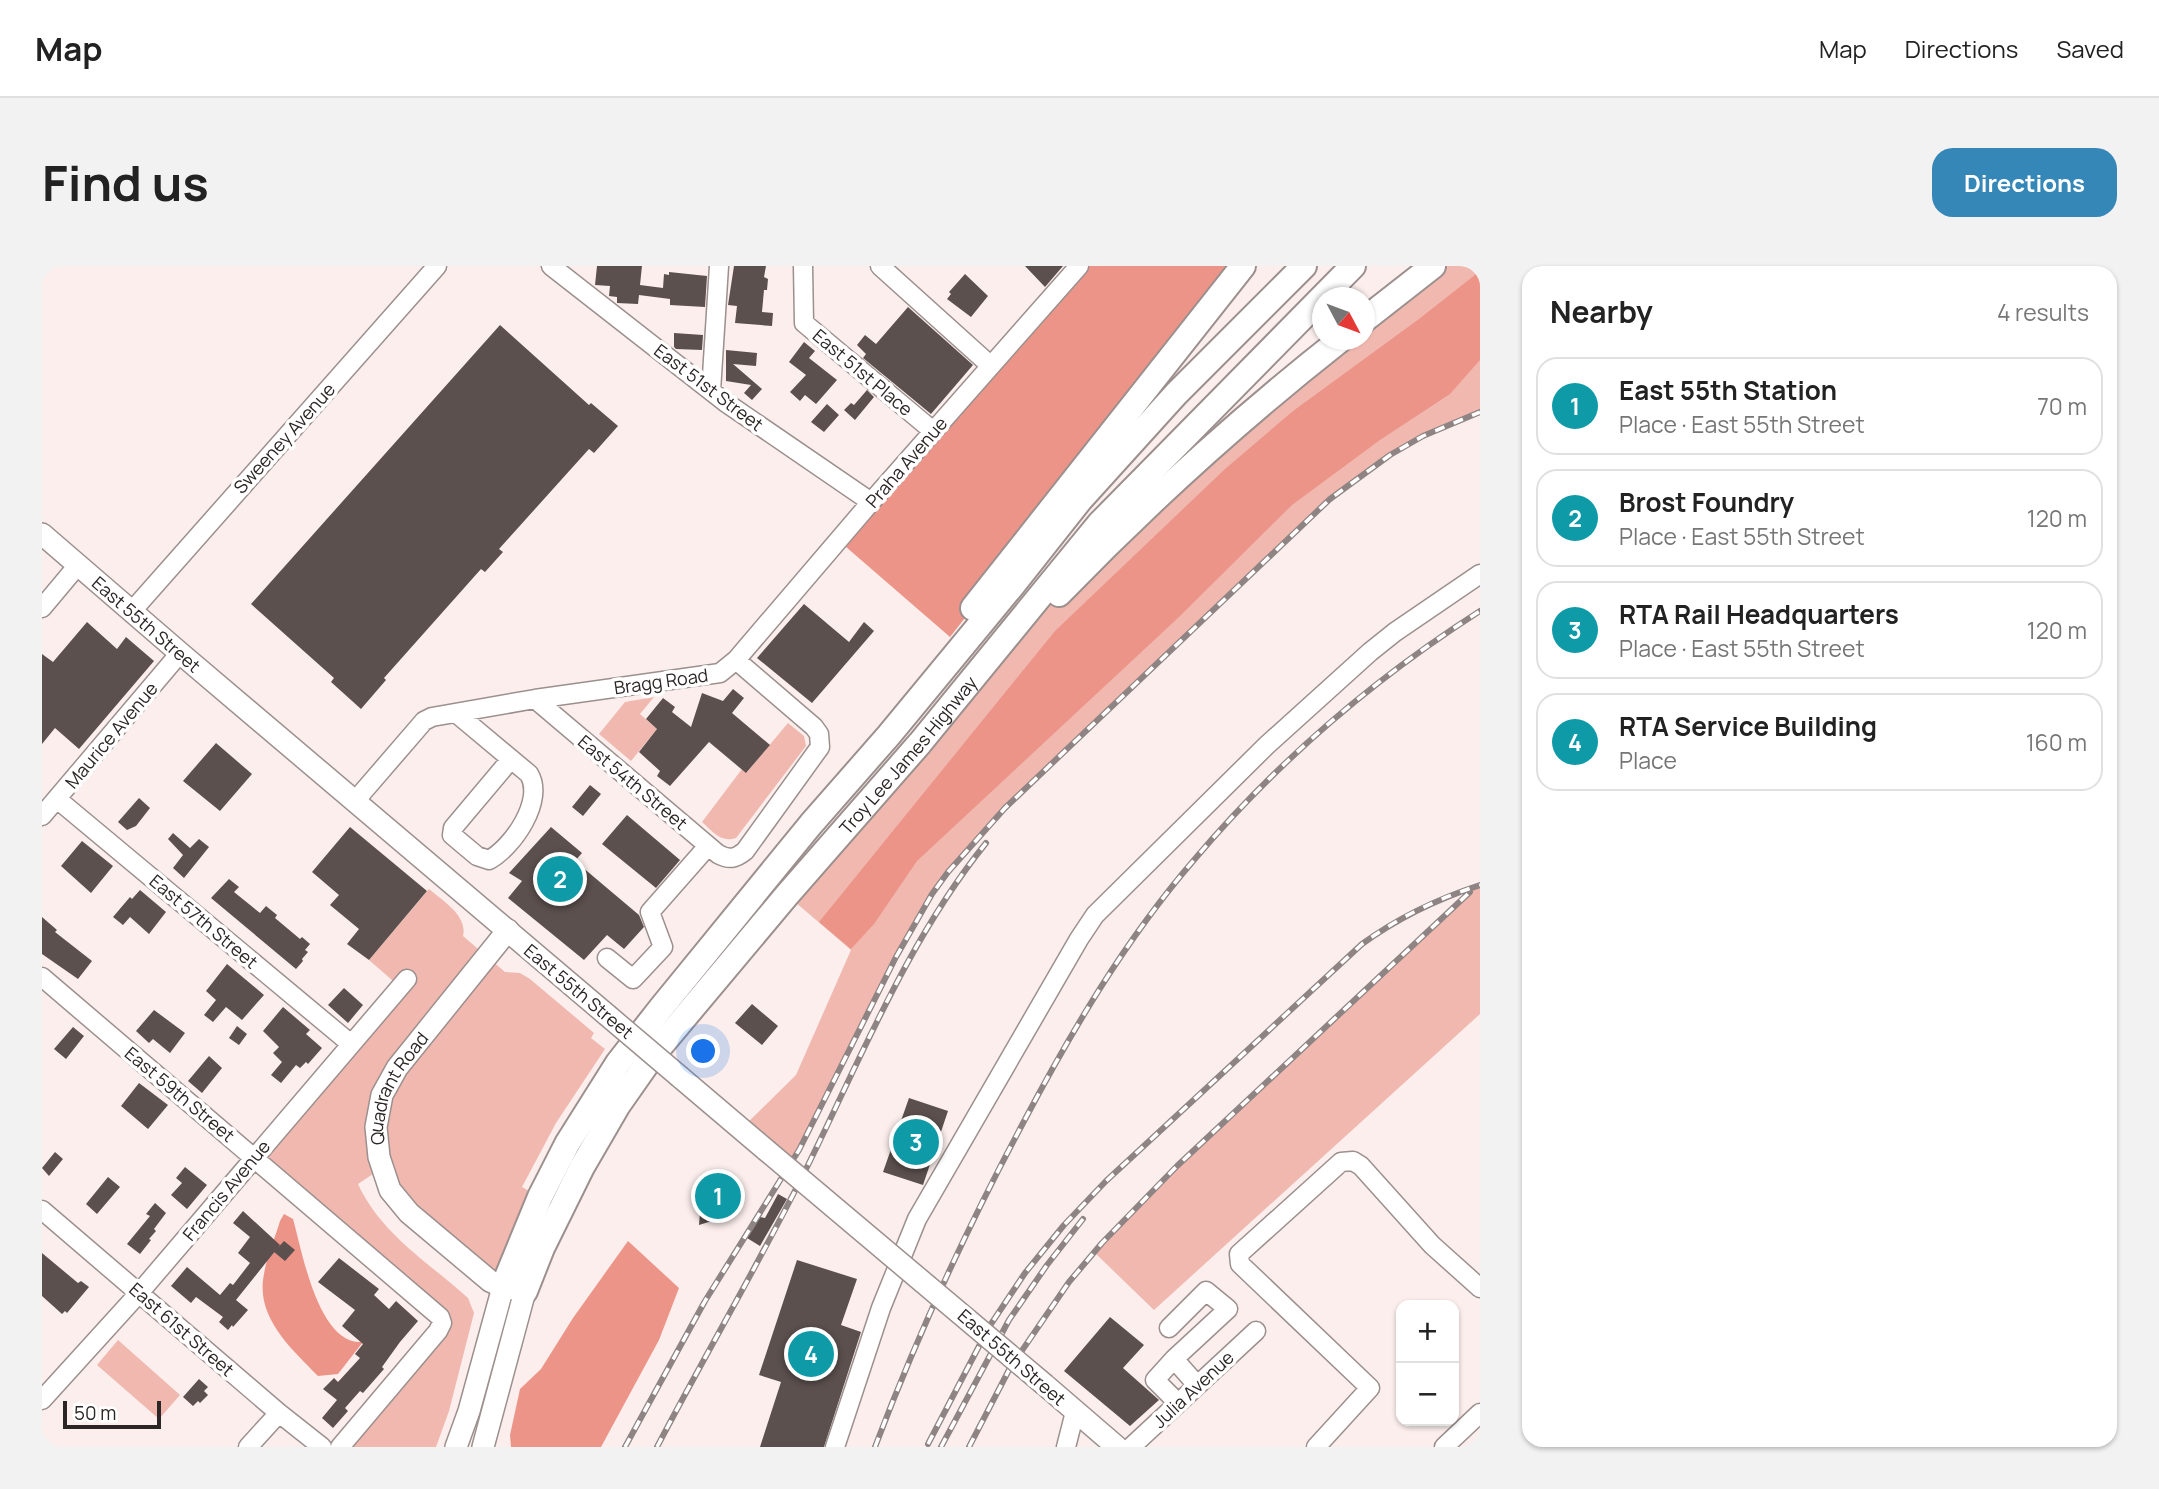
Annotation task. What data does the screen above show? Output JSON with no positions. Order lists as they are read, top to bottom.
{
  "streets": {
    "highway": ["Troy Lee James Highway"],
    "main road": ["East 55th Street", "Quadrant Road"],
    "street": [
      "East 51st Place",
      "East 51st Street",
      "Sweeney Avenue",
      "Praha Avenue",
      "Bragg Road",
      "Maurice Avenue",
      "East 54th Street",
      "East 57th Street",
      "East 59th Street",
      "Francis Avenue",
      "East 61st Street",
      "Julia Avenue"
    ]
  },
  "crossings": [
    ["East 51st Place", "Praha Avenue"],
    ["East 51st Street", "Praha Avenue"],
    ["Sweeney Avenue", "East 55th Street"],
    ["Praha Avenue", "Bragg Road"],
    ["Praha Avenue", "East 54th Street"],
    ["East 55th Street", "Bragg Road"],
    ["East 55th Street", "Maurice Avenue"],
    ["East 55th Street", "Quadrant Road"],
    ["Bragg Road", "East 54th Street"],
    ["Maurice Avenue", "East 57th Street"],
    ["Troy Lee James Highway", "Quadrant Road"],
    ["East 57th Street", "Francis Avenue"],
    ["East 59th Street", "Francis Avenue"],
    ["Francis Avenue", "East 61st Street"]
  ],
  "scale_bar": "50 m",
  "north": "bottom right",
  "page": {
    "header": "Map",
    "nav": ["Map", "Directions", "Saved"],
    "buttons": "Directions",
    "title": "Find us",
    "heading": ["Nearby", "4 results"],
    "list": [
      {
        "mark": "1",
        "name": "East 55th Station",
        "note": "Place · East 55th Street",
        "value": "70 m"
      },
      {
        "mark": "2",
        "name": "Brost Foundry",
        "note": "Place · East 55th Street",
        "value": "120 m"
      },
      {
        "mark": "3",
        "name": "RTA Rail Headquarters",
        "note": "Place · East 55th Street",
        "value": "120 m"
      },
      {
        "mark": "4",
        "name": "RTA Service Building",
        "note": "Place",
        "value": "160 m"
      }
    ],
    "pins": [
      "2",
      "3",
      "1",
      "4"
    ],
    "map_buttons": ["+", "−"],
    "scale": "50 m"
  }
}
